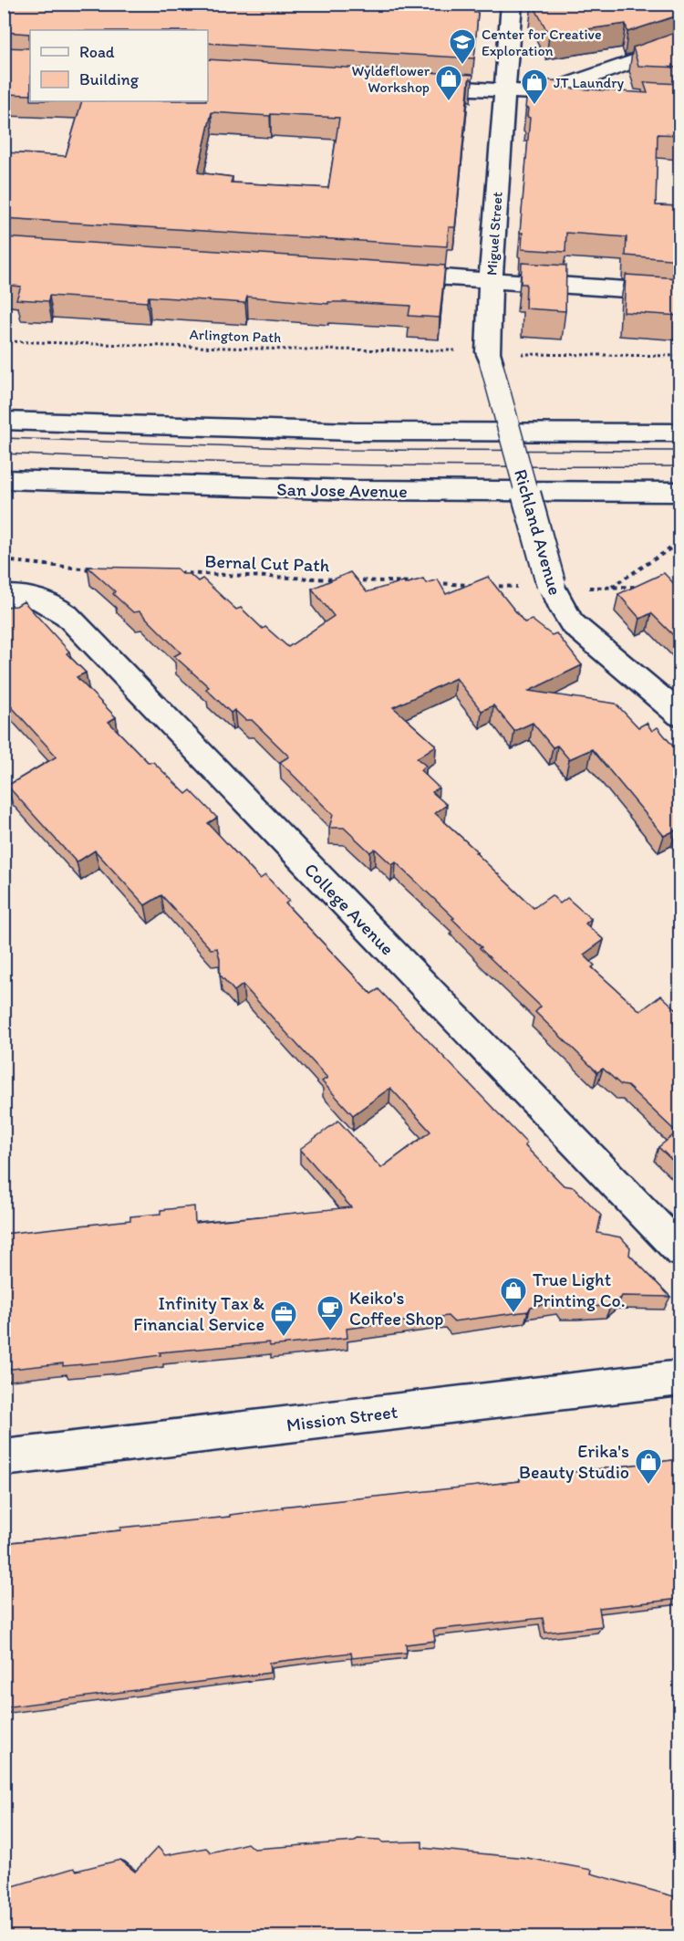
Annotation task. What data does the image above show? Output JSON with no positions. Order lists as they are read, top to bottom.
{
  "streets": {
    "street": [
      "Miguel Street",
      "San Jose Avenue",
      "Richland Avenue",
      "College Avenue",
      "Mission Street"
    ],
    "path": ["Arlington Path", "Bernal Cut Path"]
  },
  "crossings": [
    ["Miguel Street", "Richland Avenue"]
  ],
  "places": {
    "school or university": ["Center for Creative Exploration"],
    "shop": [
      "Wyldeflower Workshop",
      "JT Laundry",
      "True Light Printing Co.",
      "Erika's Beauty Studio"
    ],
    "cafe": ["Keiko's Coffee Shop"],
    "office": ["Infinity Tax & Financial Service"]
  },
  "legend": ["Road", "Building"]
}
